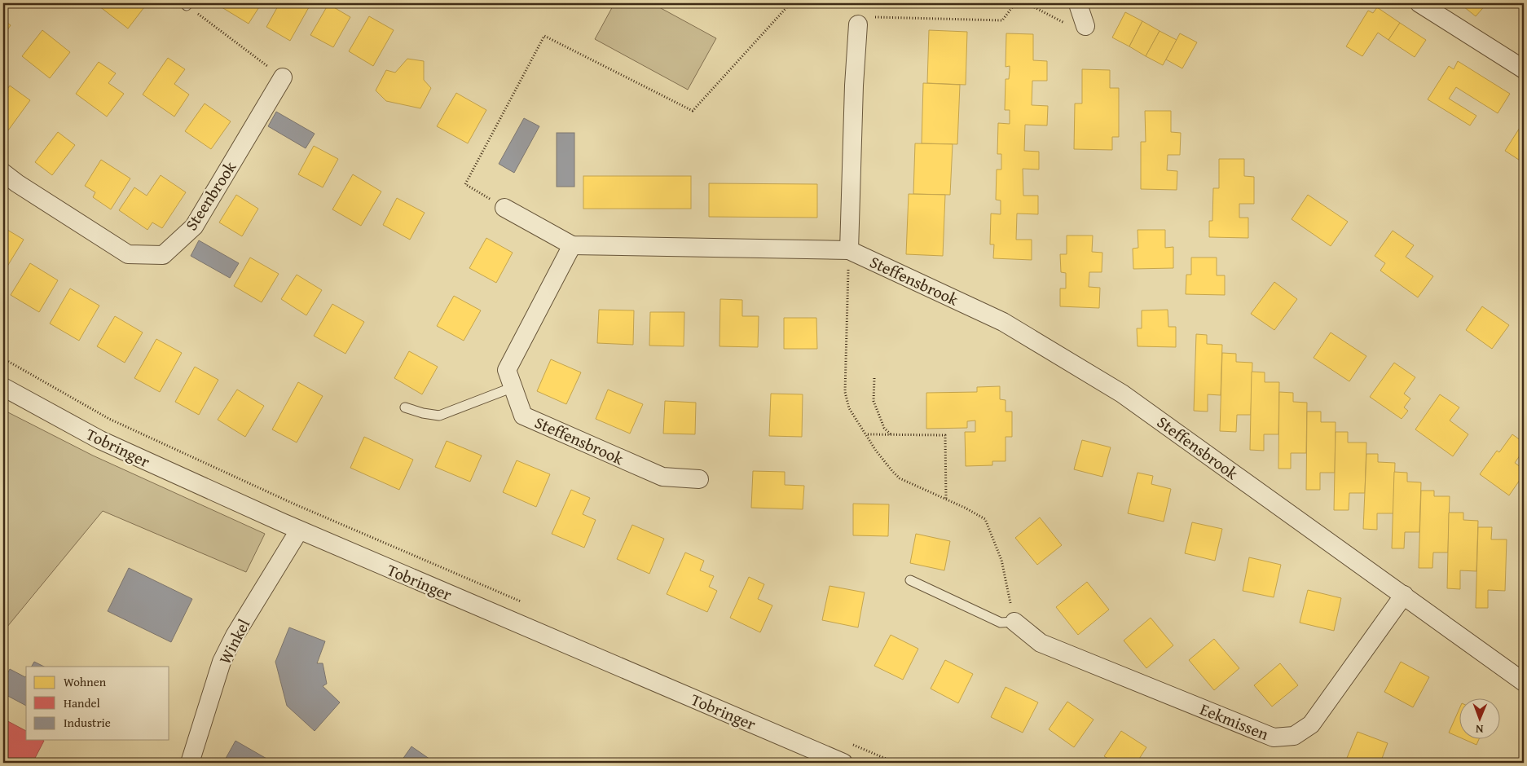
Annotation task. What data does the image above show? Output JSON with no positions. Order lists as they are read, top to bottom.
{
  "streets": {
    "street": [
      "Steenbrook",
      "Steffensbrook",
      "Tobringer",
      "Winkel",
      "Eekmissen"
    ]
  },
  "crossings": [
    ["Steffensbrook", "Eekmissen"],
    ["Tobringer", "Winkel"]
  ],
  "legend": ["Wohnen", "Handel", "Industrie"],
  "north": "bottom"
}
